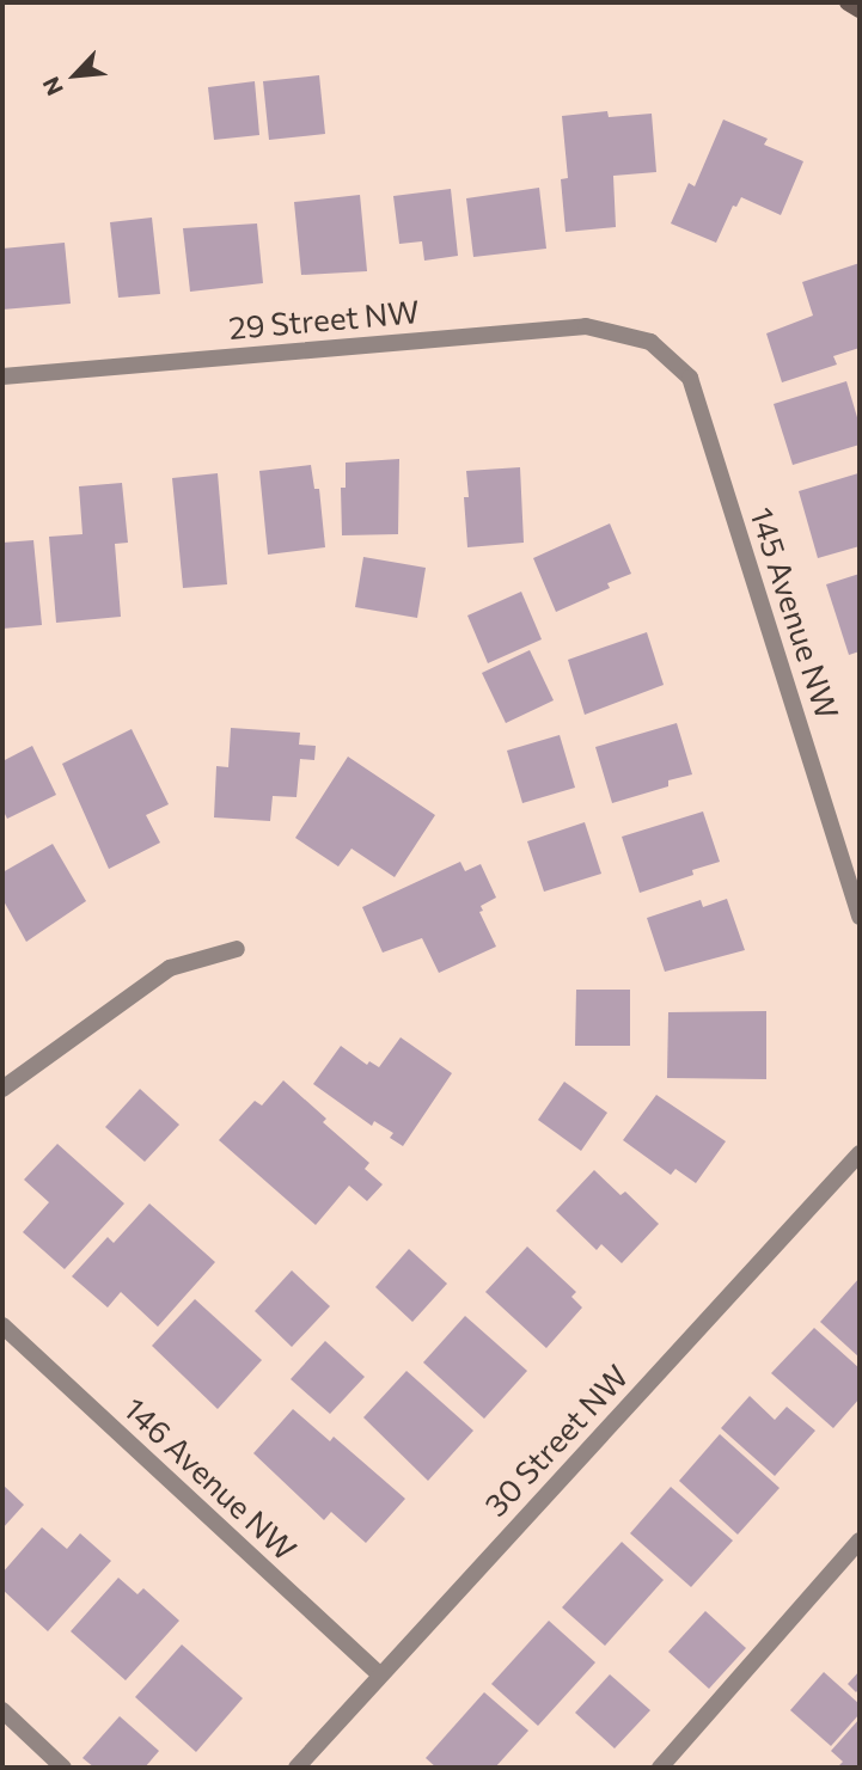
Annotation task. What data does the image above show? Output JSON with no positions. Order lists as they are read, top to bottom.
{
  "streets": {
    "street": [
      "29 Street NW",
      "145 Avenue NW",
      "30 Street NW",
      "146 Avenue NW"
    ]
  },
  "crossings": [
    ["29 Street NW", "145 Avenue NW"],
    ["30 Street NW", "146 Avenue NW"]
  ],
  "north": "bottom left"
}
